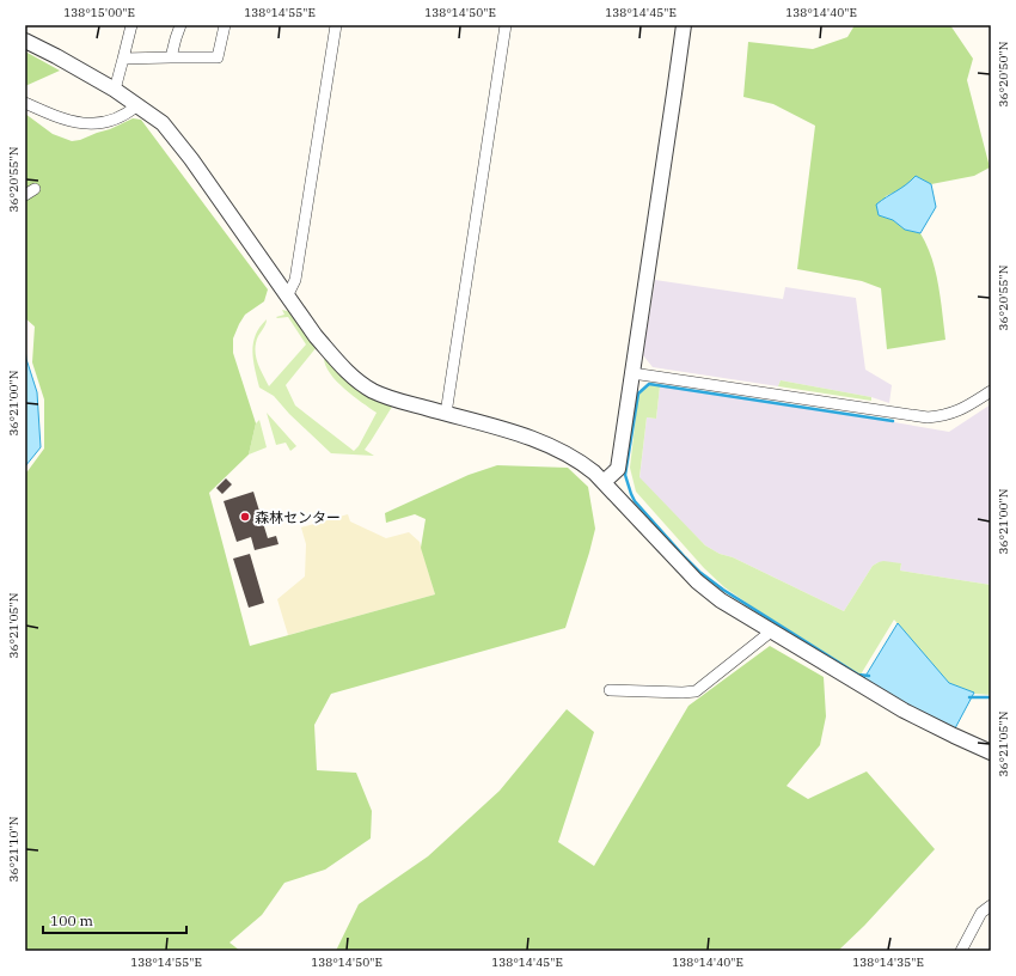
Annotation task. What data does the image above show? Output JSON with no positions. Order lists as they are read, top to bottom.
{
  "places": ["森林センター"],
  "scale_bar": "100 m",
  "coordinates": [
    "138°15'00\"E",
    "138°14'55\"E",
    "138°14'50\"E",
    "138°14'45\"E",
    "138°14'40\"E",
    "36°20'50\"N",
    "36°20'55\"N",
    "36°21'00\"N",
    "36°21'05\"N",
    "36°21'10\"N",
    "138°14'35\"E"
  ]
}
